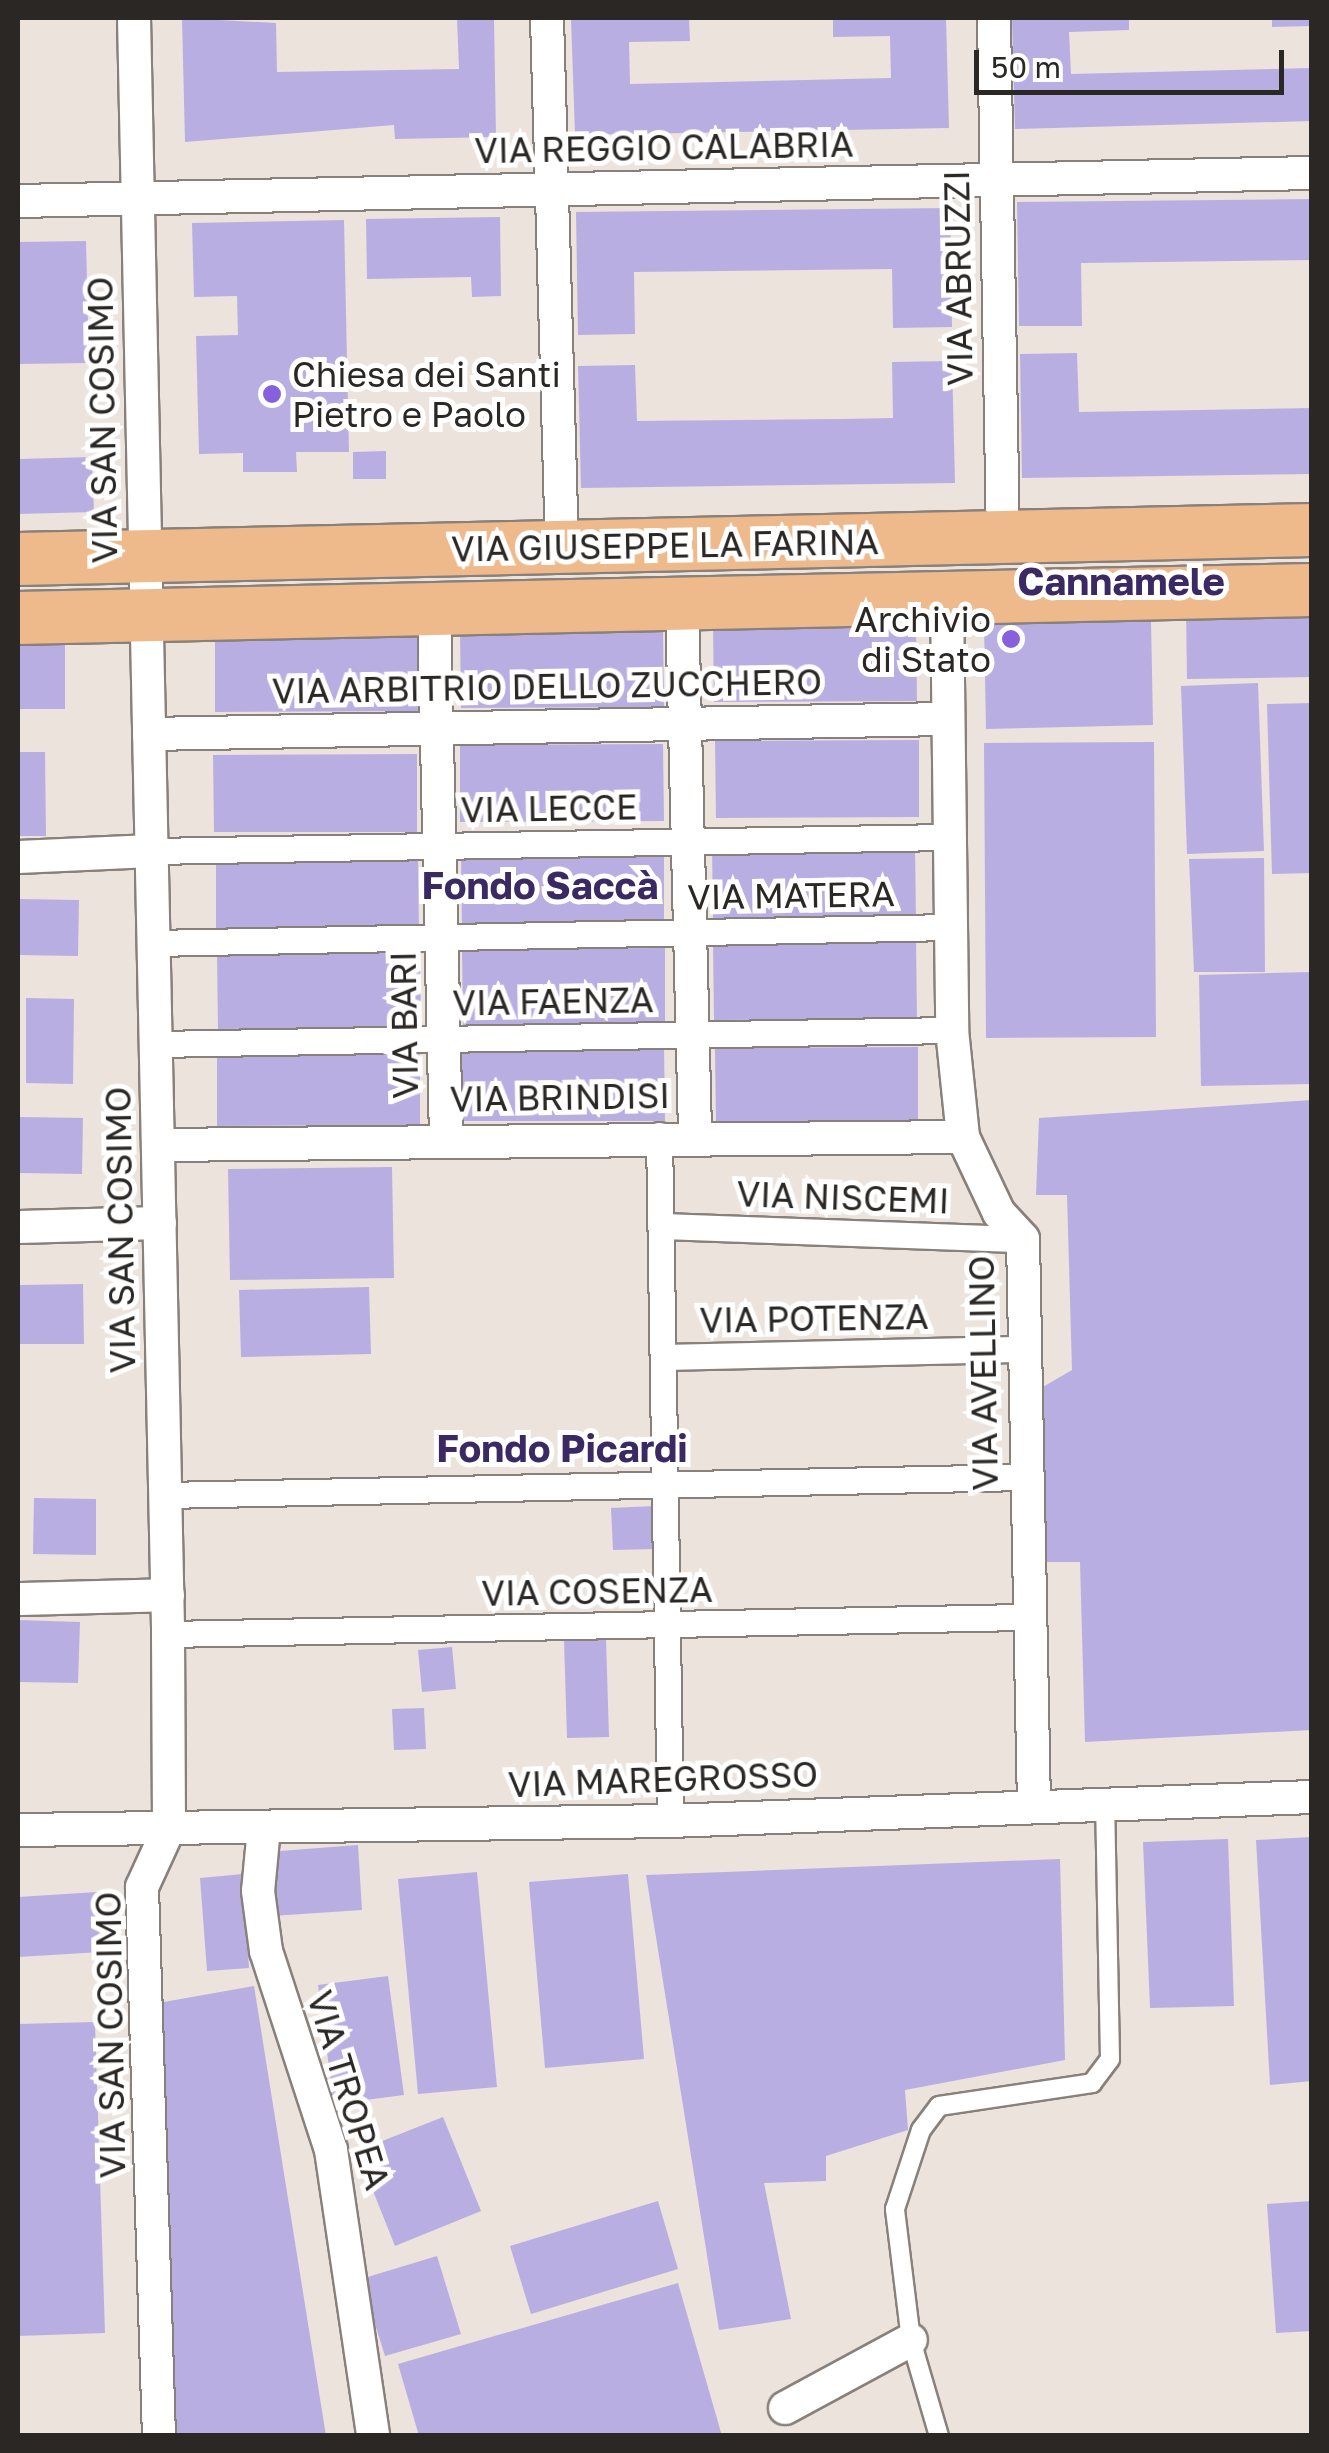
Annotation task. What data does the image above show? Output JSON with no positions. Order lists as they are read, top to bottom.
{
  "streets": {
    "main road": ["VIA GIUSEPPE LA FARINA"],
    "street": [
      "VIA REGGIO CALABRIA",
      "VIA ABRUZZI",
      "VIA SAN COSIMO",
      "VIA ARBITRIO DELLO ZUCCHERO",
      "VIA LECCE",
      "VIA MATERA",
      "VIA FAENZA",
      "VIA BARI",
      "VIA BRINDISI",
      "VIA NISCEMI",
      "VIA POTENZA",
      "VIA AVELLINO",
      "VIA COSENZA",
      "VIA MAREGROSSO",
      "VIA TROPEA"
    ]
  },
  "crossings": [
    ["VIA REGGIO CALABRIA", "VIA ABRUZZI"],
    ["VIA REGGIO CALABRIA", "VIA SAN COSIMO"],
    ["VIA ABRUZZI", "VIA GIUSEPPE LA FARINA"],
    ["VIA SAN COSIMO", "VIA GIUSEPPE LA FARINA"],
    ["VIA SAN COSIMO", "VIA ARBITRIO DELLO ZUCCHERO"],
    ["VIA SAN COSIMO", "VIA LECCE"],
    ["VIA SAN COSIMO", "VIA MATERA"],
    ["VIA SAN COSIMO", "VIA FAENZA"],
    ["VIA SAN COSIMO", "VIA BRINDISI"],
    ["VIA SAN COSIMO", "VIA COSENZA"],
    ["VIA SAN COSIMO", "VIA MAREGROSSO"],
    ["VIA GIUSEPPE LA FARINA", "VIA BARI"],
    ["VIA GIUSEPPE LA FARINA", "VIA AVELLINO"],
    ["VIA ARBITRIO DELLO ZUCCHERO", "VIA BARI"],
    ["VIA ARBITRIO DELLO ZUCCHERO", "VIA AVELLINO"],
    ["VIA LECCE", "VIA BARI"],
    ["VIA LECCE", "VIA AVELLINO"],
    ["VIA MATERA", "VIA BARI"],
    ["VIA MATERA", "VIA AVELLINO"],
    ["VIA FAENZA", "VIA BARI"],
    ["VIA FAENZA", "VIA AVELLINO"],
    ["VIA BARI", "VIA BRINDISI"],
    ["VIA BRINDISI", "VIA AVELLINO"],
    ["VIA NISCEMI", "VIA AVELLINO"],
    ["VIA POTENZA", "VIA AVELLINO"],
    ["VIA AVELLINO", "VIA COSENZA"],
    ["VIA AVELLINO", "VIA MAREGROSSO"],
    ["VIA MAREGROSSO", "VIA TROPEA"]
  ],
  "districts": ["Cannamele", "Fondo Saccà", "Fondo Picardi"],
  "places": ["Chiesa dei Santi Pietro e Paolo", "Archivio di Stato"],
  "scale_bar": "50 m"
}
